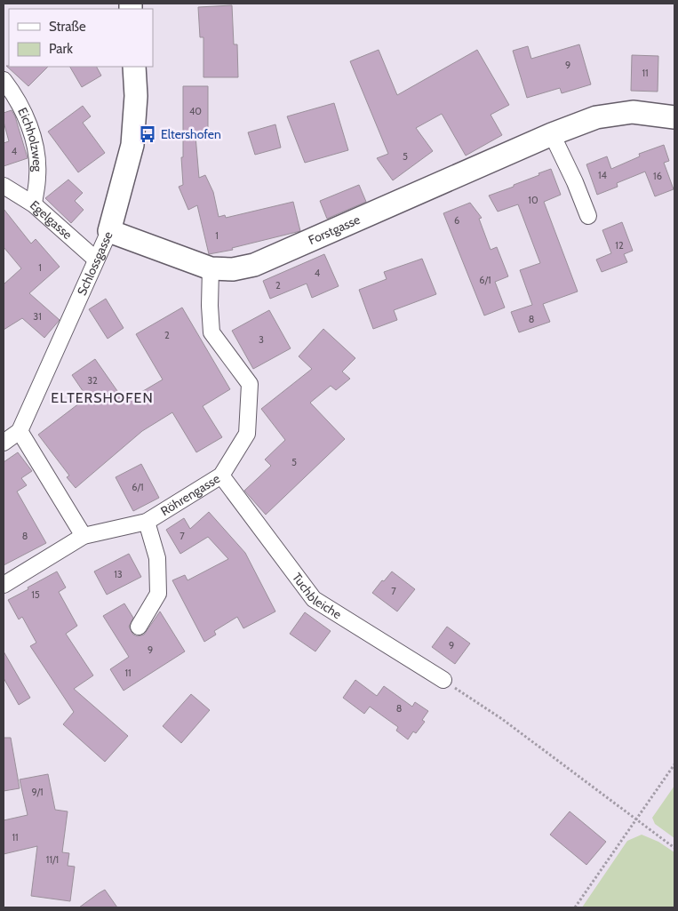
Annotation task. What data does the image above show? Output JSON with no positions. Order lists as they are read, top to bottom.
{
  "streets": {
    "street": [
      "Eichholzweg",
      "Egelgasse",
      "Forstgasse",
      "Schlossgasse",
      "Röhrengasse",
      "Tuchbleiche"
    ]
  },
  "crossings": [
    ["Eichholzweg", "Egelgasse"],
    ["Egelgasse", "Schlossgasse"],
    ["Forstgasse", "Schlossgasse"],
    ["Forstgasse", "Röhrengasse"],
    ["Röhrengasse", "Tuchbleiche"]
  ],
  "districts": ["ELTERSHOFEN"],
  "places": {
    "bus stop": ["Eltershofen"]
  },
  "house_numbers": [
    "9",
    "11",
    "40",
    "4",
    "5",
    "14",
    "16",
    "10",
    "6",
    "1",
    "12",
    "1",
    "4",
    "6/1",
    "2",
    "31",
    "8",
    "2",
    "3",
    "32",
    "5",
    "6/1",
    "8",
    "7",
    "13",
    "7",
    "15",
    "9",
    "9",
    "11",
    "8",
    "9/1",
    "11",
    "11/1"
  ],
  "legend": ["Straße", "Park"]
}
